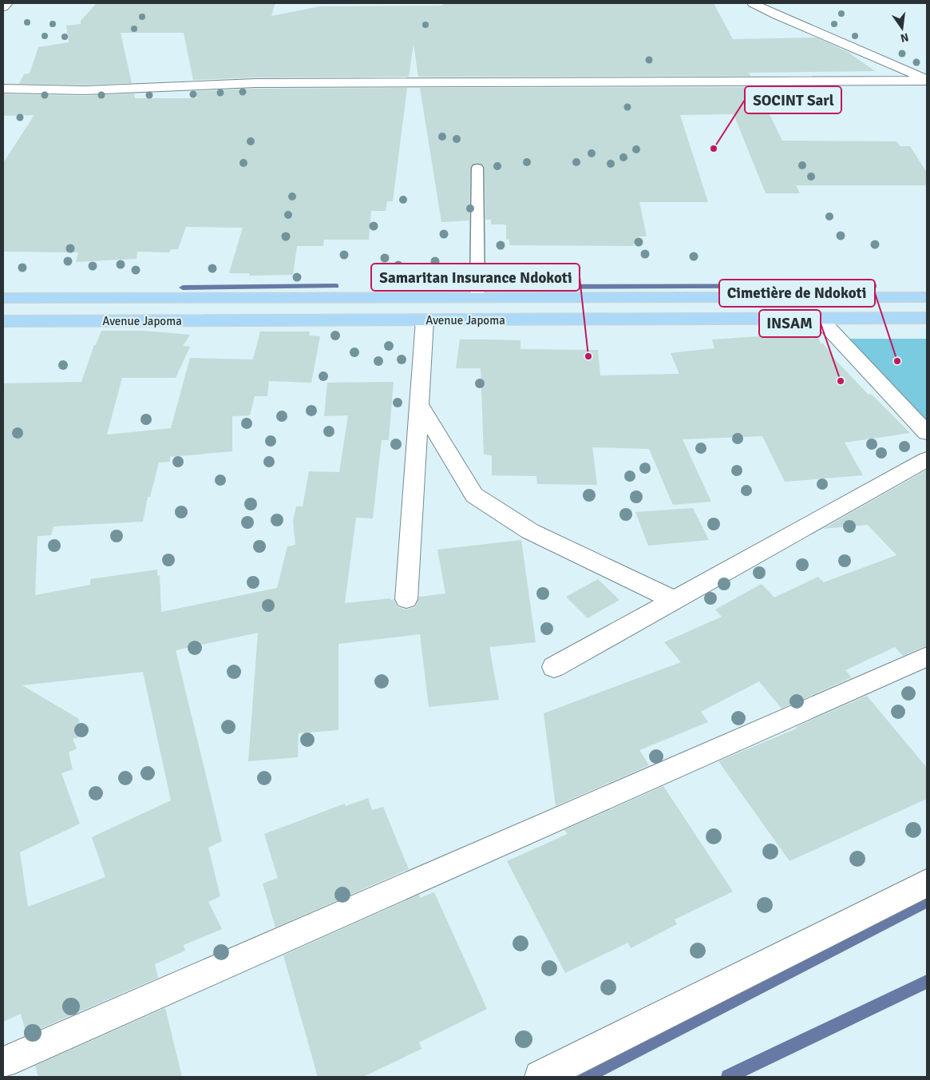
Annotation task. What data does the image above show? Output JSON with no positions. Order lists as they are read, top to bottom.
{
  "streets": {
    "main road": ["Avenue Japoma"]
  },
  "places": [
    "SOCINT Sarl",
    "Samaritan Insurance Ndokoti",
    "Cimetière de Ndokoti",
    "INSAM"
  ],
  "north": "bottom"
}
